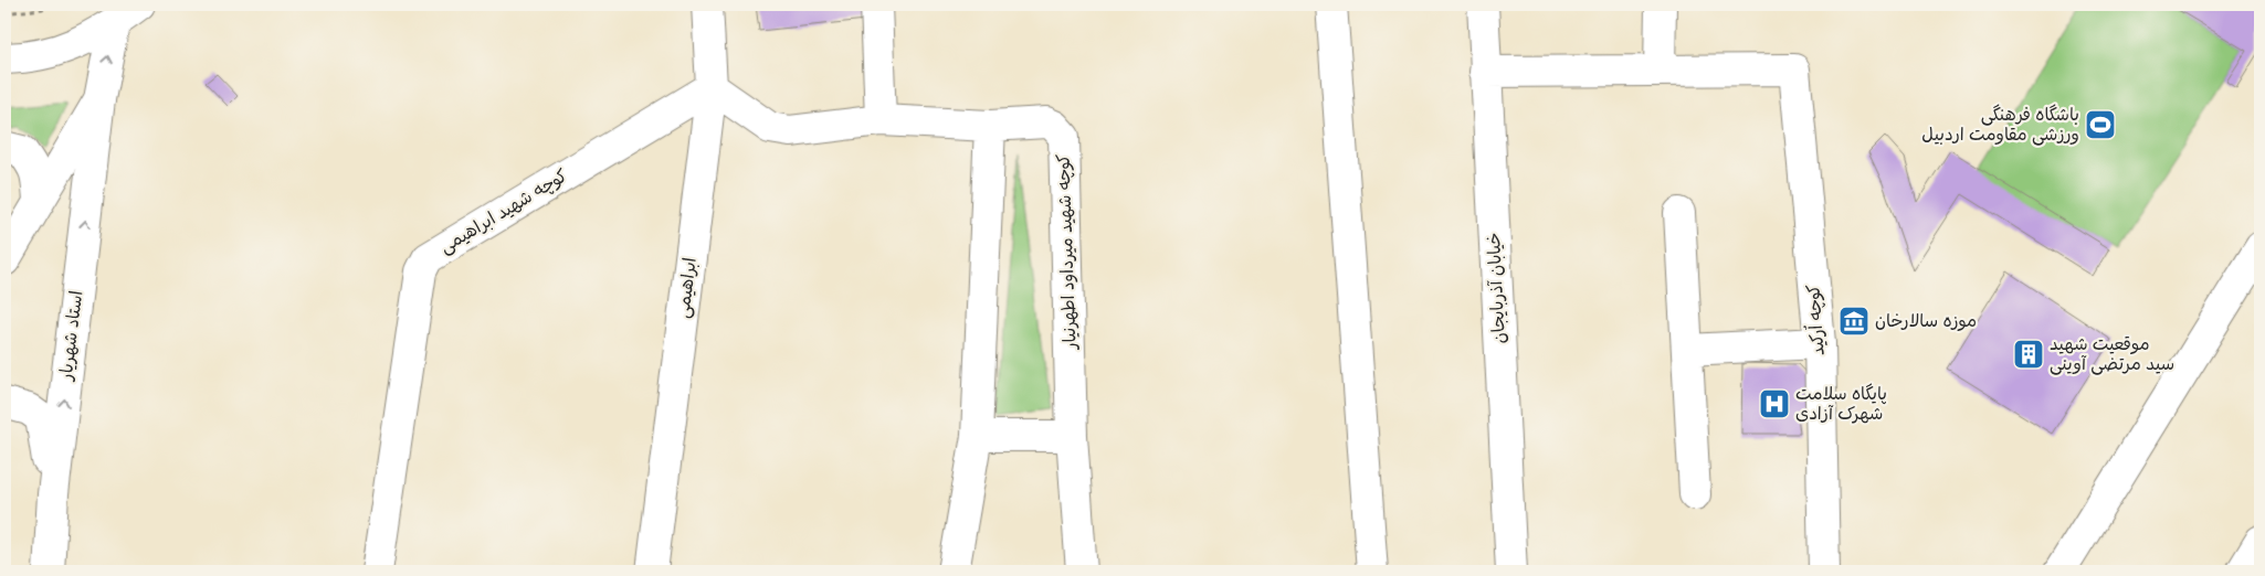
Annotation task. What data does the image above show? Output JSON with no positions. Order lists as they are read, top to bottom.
{
  "streets": {
    "street": [
      "کوچه شهید ابراهیمی",
      "کوچه شهید میرداود اطهرنیار",
      "ابراهیمی",
      "خیابان آذربایجان",
      "کوچه اُرکید",
      "استاد شهریار"
    ]
  },
  "crossings": [
    ["کوچه شهید ابراهیمی", "کوچه شهید میرداود اطهرنیار"],
    ["کوچه شهید ابراهیمی", "ابراهیمی"],
    ["کوچه شهید میرداود اطهرنیار", "ابراهیمی"]
  ],
  "places": {
    "sports": ["باشگاه فرهنگی ورزشی مقاومت اردبیل"],
    "museum": ["موزه سالارخان"],
    "building": ["موقعیت شهید سید مرتضی آوینی"],
    "hospital": ["پایگاه سلامت شهرک آزادی"]
  }
}
